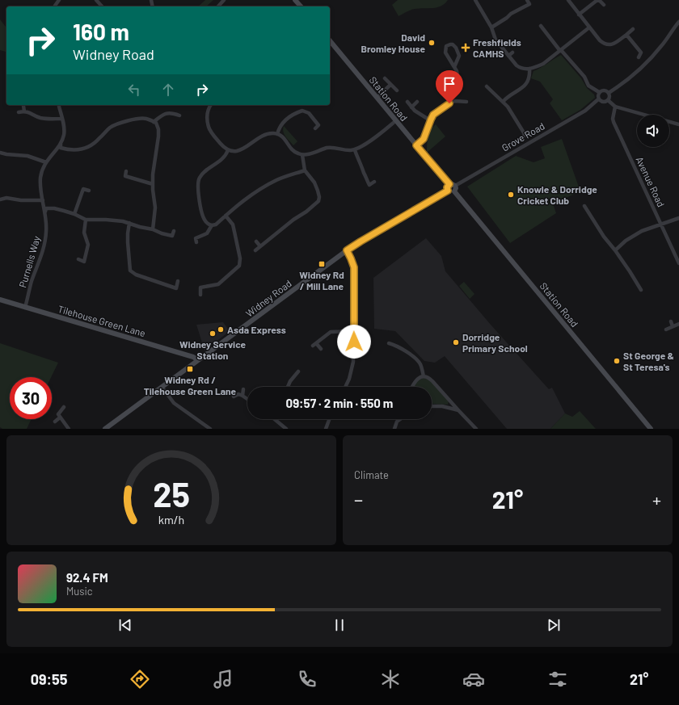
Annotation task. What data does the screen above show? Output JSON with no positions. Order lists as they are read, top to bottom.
{
  "streets": {
    "street": [
      "Station Road",
      "Grove Road",
      "Avenue Road",
      "Purnells Way",
      "Widney Road",
      "Tilehouse Green Lane"
    ]
  },
  "crossings": [
    ["Station Road", "Grove Road"],
    ["Station Road", "Widney Road"],
    ["Grove Road", "Widney Road"],
    ["Purnells Way", "Tilehouse Green Lane"],
    ["Widney Road", "Tilehouse Green Lane"]
  ],
  "places": {
    "other": [
      "David Bromley House",
      "Knowle & Dorridge Cricket Club",
      "Asda Express",
      "Widney Service Station",
      "Dorridge Primary School",
      "St George & St Teresa's"
    ],
    "health": ["Freshfields CAMHS"],
    "transit": ["Widney Rd / Mill Lane", "Widney Rd / Tilehouse Green Lane"]
  },
  "page": {
    "turn": ["160 m", "Widney Road"],
    "limit": "30",
    "trip": "09:57 · 2 min · 550 m",
    "tile": "Climate",
    "heat": ["−", "21°", "+"],
    "song": ["92.4 FM", "Music"],
    "tabs": ["09:55", "21°"],
    "gauge": ["25", "km/h"]
  }
}
